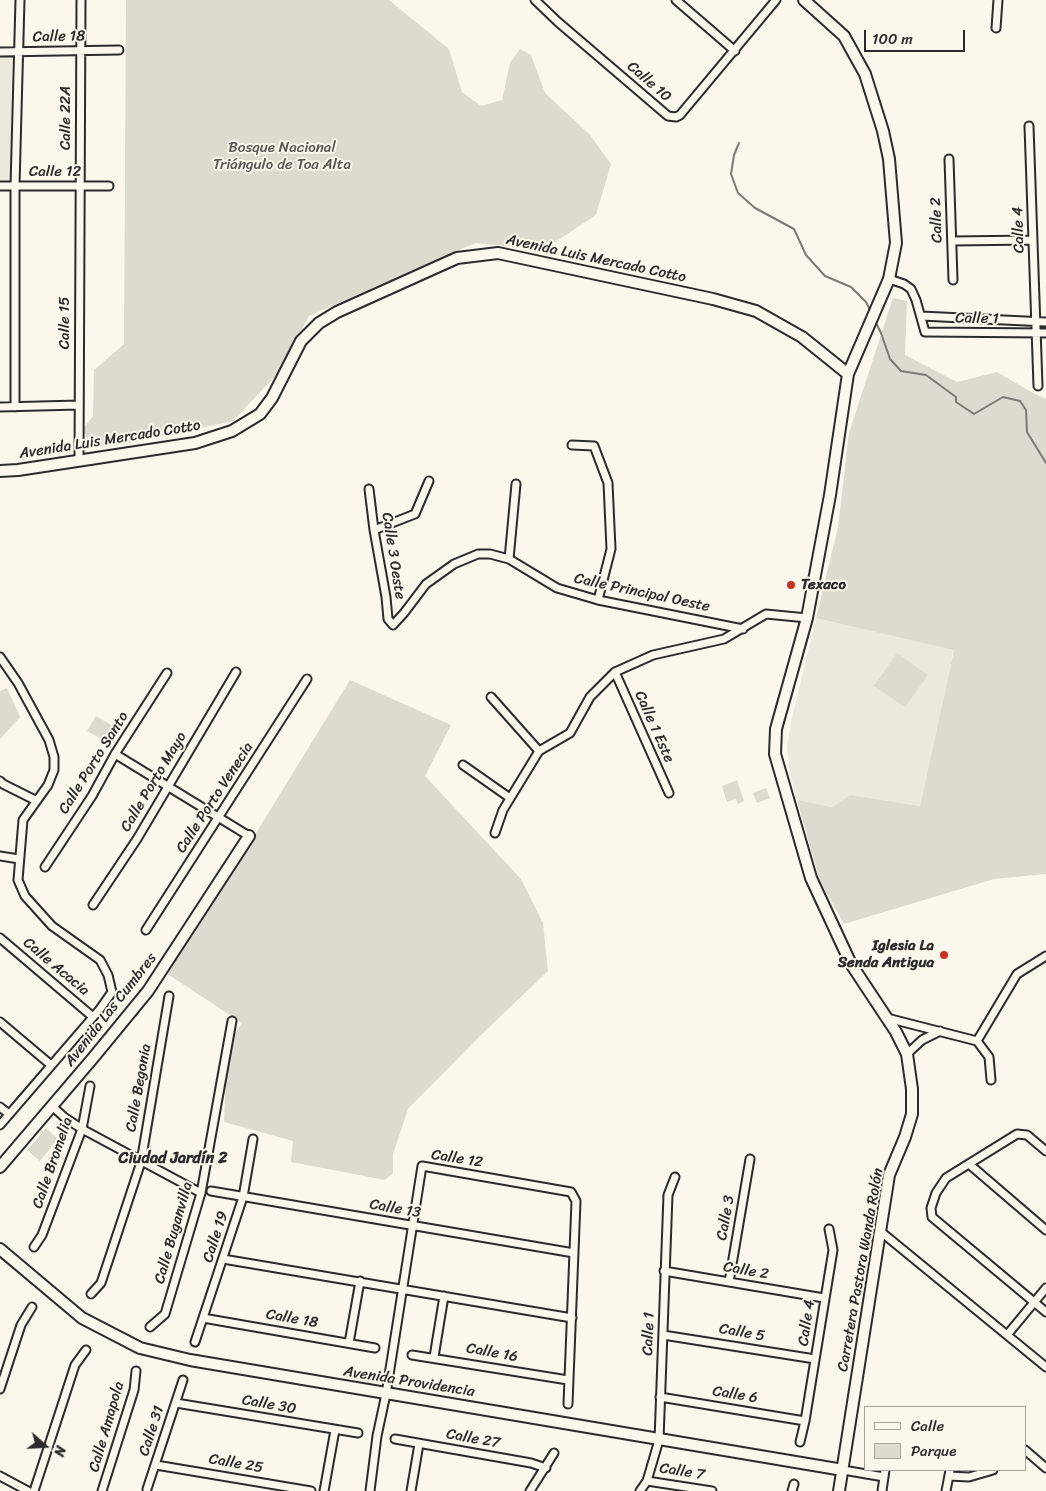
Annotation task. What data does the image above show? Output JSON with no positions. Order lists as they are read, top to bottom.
{
  "streets": {
    "street": [
      "Calle 18",
      "Calle 10",
      "Calle 22A",
      "Calle 12",
      "Calle 2",
      "Calle 4",
      "Avenida Luis Mercado Cotto",
      "Calle 1",
      "Calle 15",
      "Calle 3 Oeste",
      "Calle Principal Oeste",
      "Calle 1 Este",
      "Calle Porto Santo",
      "Calle Porto Mayo",
      "Calle Porto Venecia",
      "Calle Acacia",
      "Avenida Las Cumbres",
      "Calle Begonia",
      "Calle Bromelia",
      "Calle 13",
      "Calle 3",
      "Calle Buganvilla",
      "Calle 19",
      "Carretera Pastora Wanda Rolón",
      "Calle 5",
      "Calle 16",
      "Avenida Providencia",
      "Calle 6",
      "Calle 30",
      "Calle Amapola",
      "Calle 31",
      "Calle 27",
      "Calle 25",
      "Calle 7"
    ]
  },
  "crossings": [
    ["Calle 18", "Calle 22A"],
    ["Calle 18", "Calle 19"],
    ["Calle 22A", "Calle 12"],
    ["Calle 22A", "Calle 15"],
    ["Calle 12", "Calle 15"],
    ["Calle 12", "Calle 13"],
    ["Calle 12", "Calle 16"],
    ["Calle 12", "Avenida Providencia"],
    ["Calle 2", "Calle 4"],
    ["Calle 2", "Calle 1"],
    ["Calle 2", "Calle 3"],
    ["Calle 4", "Calle 1"],
    ["Calle 4", "Calle 5"],
    ["Calle 4", "Calle 6"],
    ["Avenida Luis Mercado Cotto", "Calle 15"],
    ["Avenida Luis Mercado Cotto", "Carretera Pastora Wanda Rolón"],
    ["Calle 1", "Carretera Pastora Wanda Rolón"],
    ["Calle 1", "Calle 5"],
    ["Calle 1", "Avenida Providencia"],
    ["Calle 1", "Calle 6"],
    ["Calle 1", "Calle 7"],
    ["Calle 3 Oeste", "Calle Principal Oeste"],
    ["Calle 13", "Calle 19"],
    ["Carretera Pastora Wanda Rolón", "Avenida Providencia"],
    ["Calle 30", "Calle 31"],
    ["Calle 31", "Calle 25"]
  ],
  "districts": ["Ciudad Jardín 2"],
  "parks": ["Bosque Nacional Triángulo de Toa Alta"],
  "places": ["Texaco", "Iglesia La Senda Antigua"],
  "legend": ["Calle", "Parque"],
  "scale_bar": "100 m",
  "north": "right"
}
